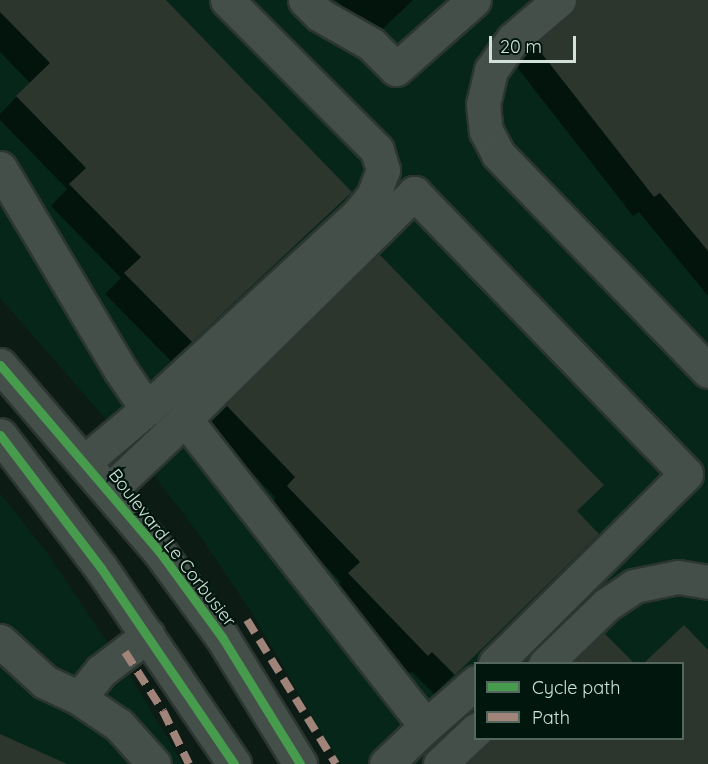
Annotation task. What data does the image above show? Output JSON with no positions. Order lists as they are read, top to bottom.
{
  "streets": {
    "street": ["Boulevard Le Corbusier"]
  },
  "legend": ["Cycle path", "Path"],
  "scale_bar": "20 m"
}
